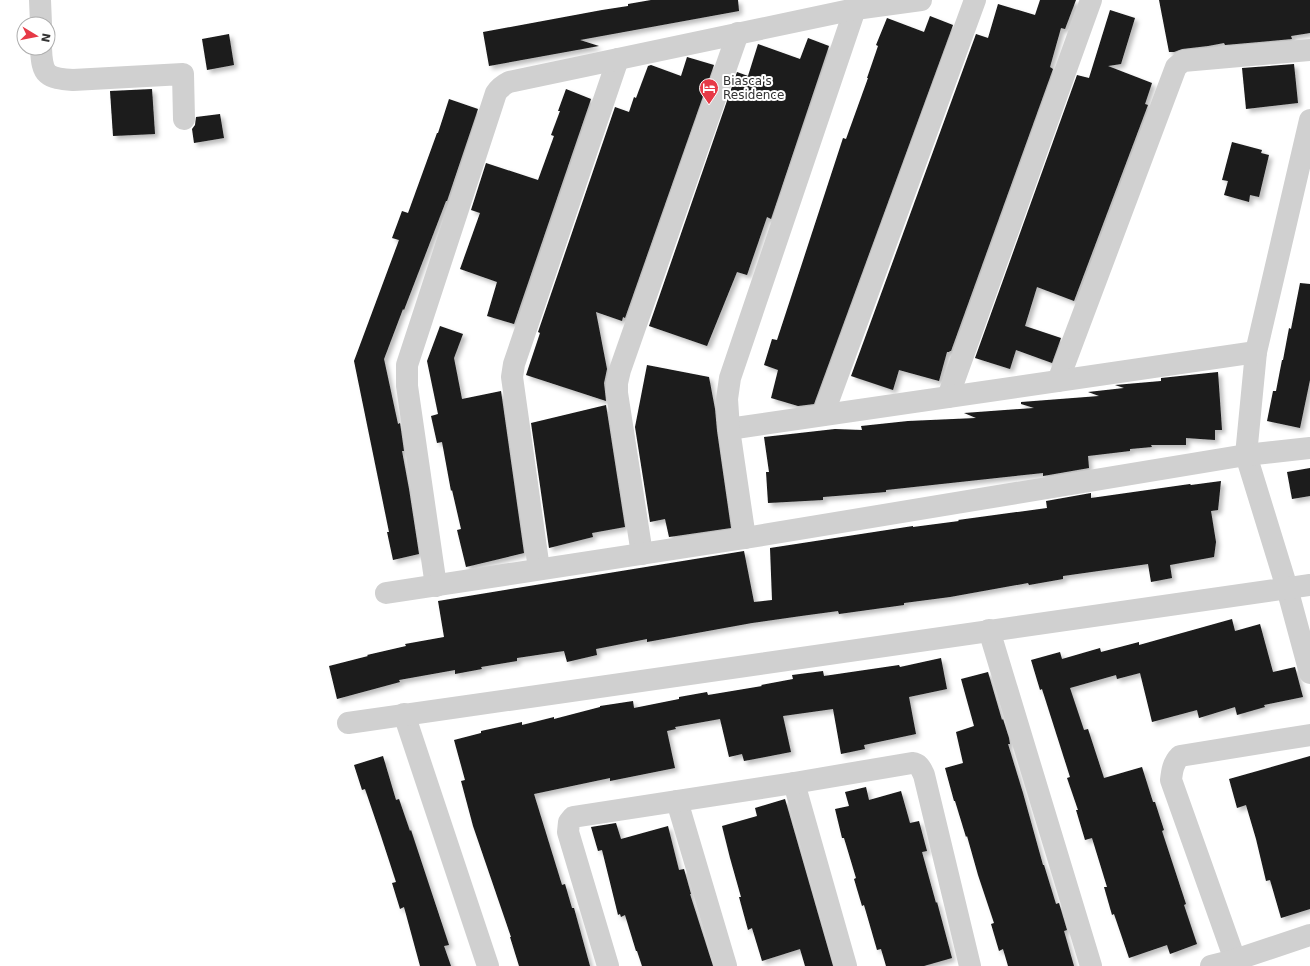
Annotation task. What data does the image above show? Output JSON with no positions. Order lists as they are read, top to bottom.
{
  "places": {
    "hotel": ["Biasca's Residence"]
  },
  "north": "right"
}
